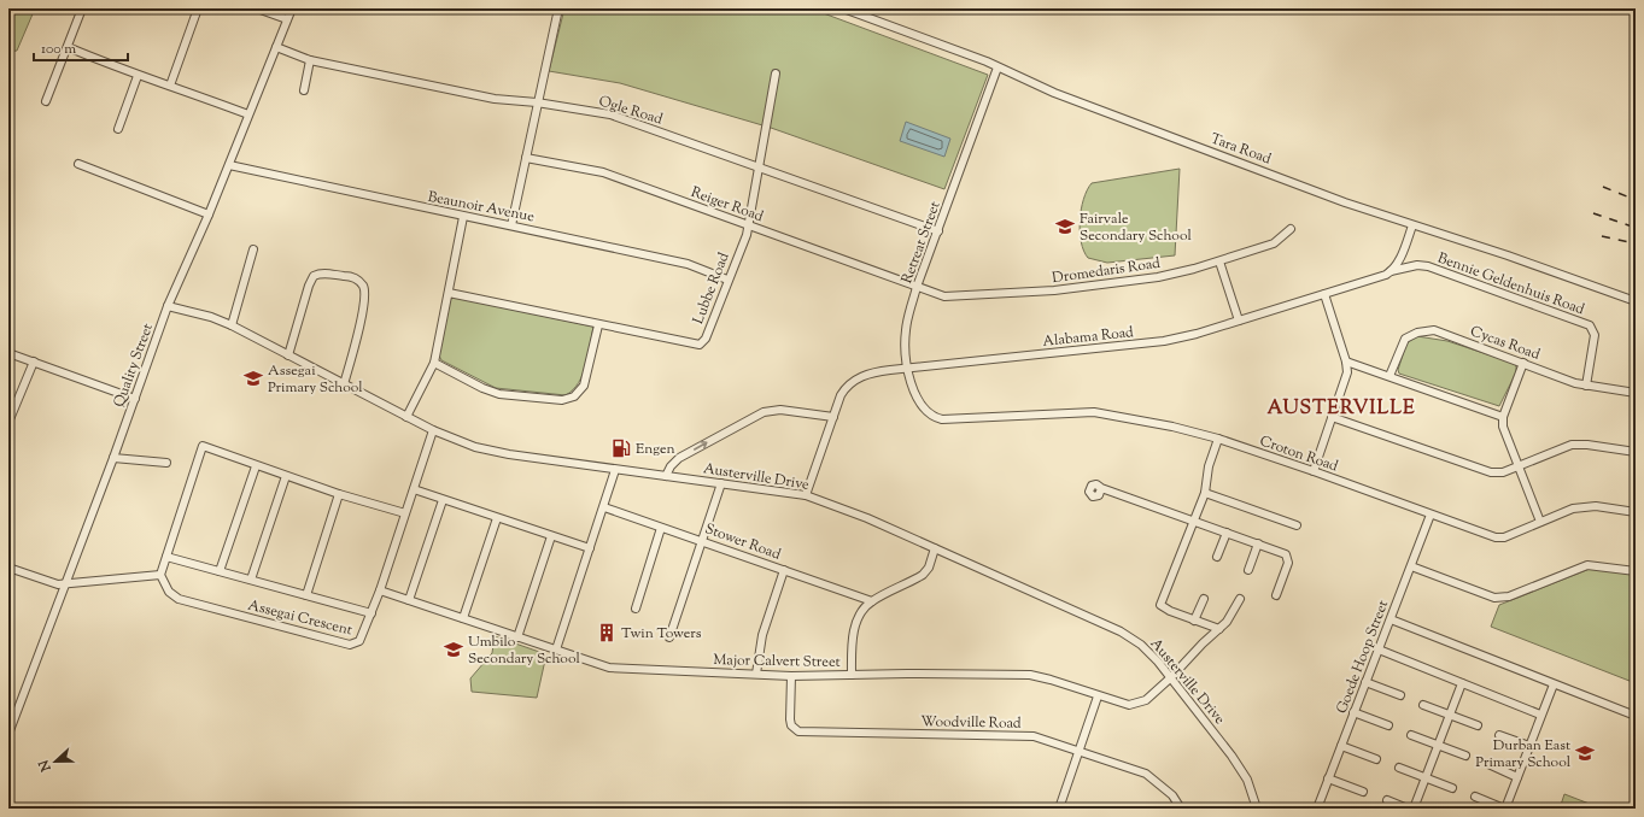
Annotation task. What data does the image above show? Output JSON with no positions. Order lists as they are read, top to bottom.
{
  "streets": {
    "street": [
      "Ogle Road",
      "Tara Road",
      "Reiger Road",
      "Beaunoir Avenue",
      "Retreat Street",
      "Dromedaris Road",
      "Bennie Geldenhuis Road",
      "Lubbe Road",
      "Alabama Road",
      "Cycas Road",
      "Quality Street",
      "Croton Road",
      "Austerville Drive",
      "Stower Road",
      "Assegai Crescent",
      "Goede Hoop Street",
      "Major Calvert Street",
      "Woodville Road"
    ]
  },
  "crossings": [
    ["Ogle Road", "Retreat Street"],
    ["Ogle Road", "Lubbe Road"],
    ["Ogle Road", "Quality Street"],
    ["Tara Road", "Retreat Street"],
    ["Reiger Road", "Retreat Street"],
    ["Reiger Road", "Dromedaris Road"],
    ["Reiger Road", "Lubbe Road"],
    ["Beaunoir Avenue", "Lubbe Road"],
    ["Beaunoir Avenue", "Quality Street"],
    ["Retreat Street", "Dromedaris Road"],
    ["Retreat Street", "Alabama Road"],
    ["Retreat Street", "Croton Road"],
    ["Bennie Geldenhuis Road", "Alabama Road"],
    ["Bennie Geldenhuis Road", "Cycas Road"],
    ["Alabama Road", "Austerville Drive"],
    ["Quality Street", "Austerville Drive"],
    ["Croton Road", "Goede Hoop Street"],
    ["Austerville Drive", "Assegai Crescent"],
    ["Austerville Drive", "Major Calvert Street"],
    ["Assegai Crescent", "Major Calvert Street"],
    ["Major Calvert Street", "Woodville Road"]
  ],
  "districts": ["AUSTERVILLE"],
  "places": {
    "school or university": [
      "Fairvale Secondary School",
      "Assegai Primary School",
      "Umbilo Secondary School",
      "Durban East Primary School"
    ],
    "fuel station": ["Engen"],
    "building": ["Twin Towers"]
  },
  "scale_bar": "100 m",
  "north": "left"
}
